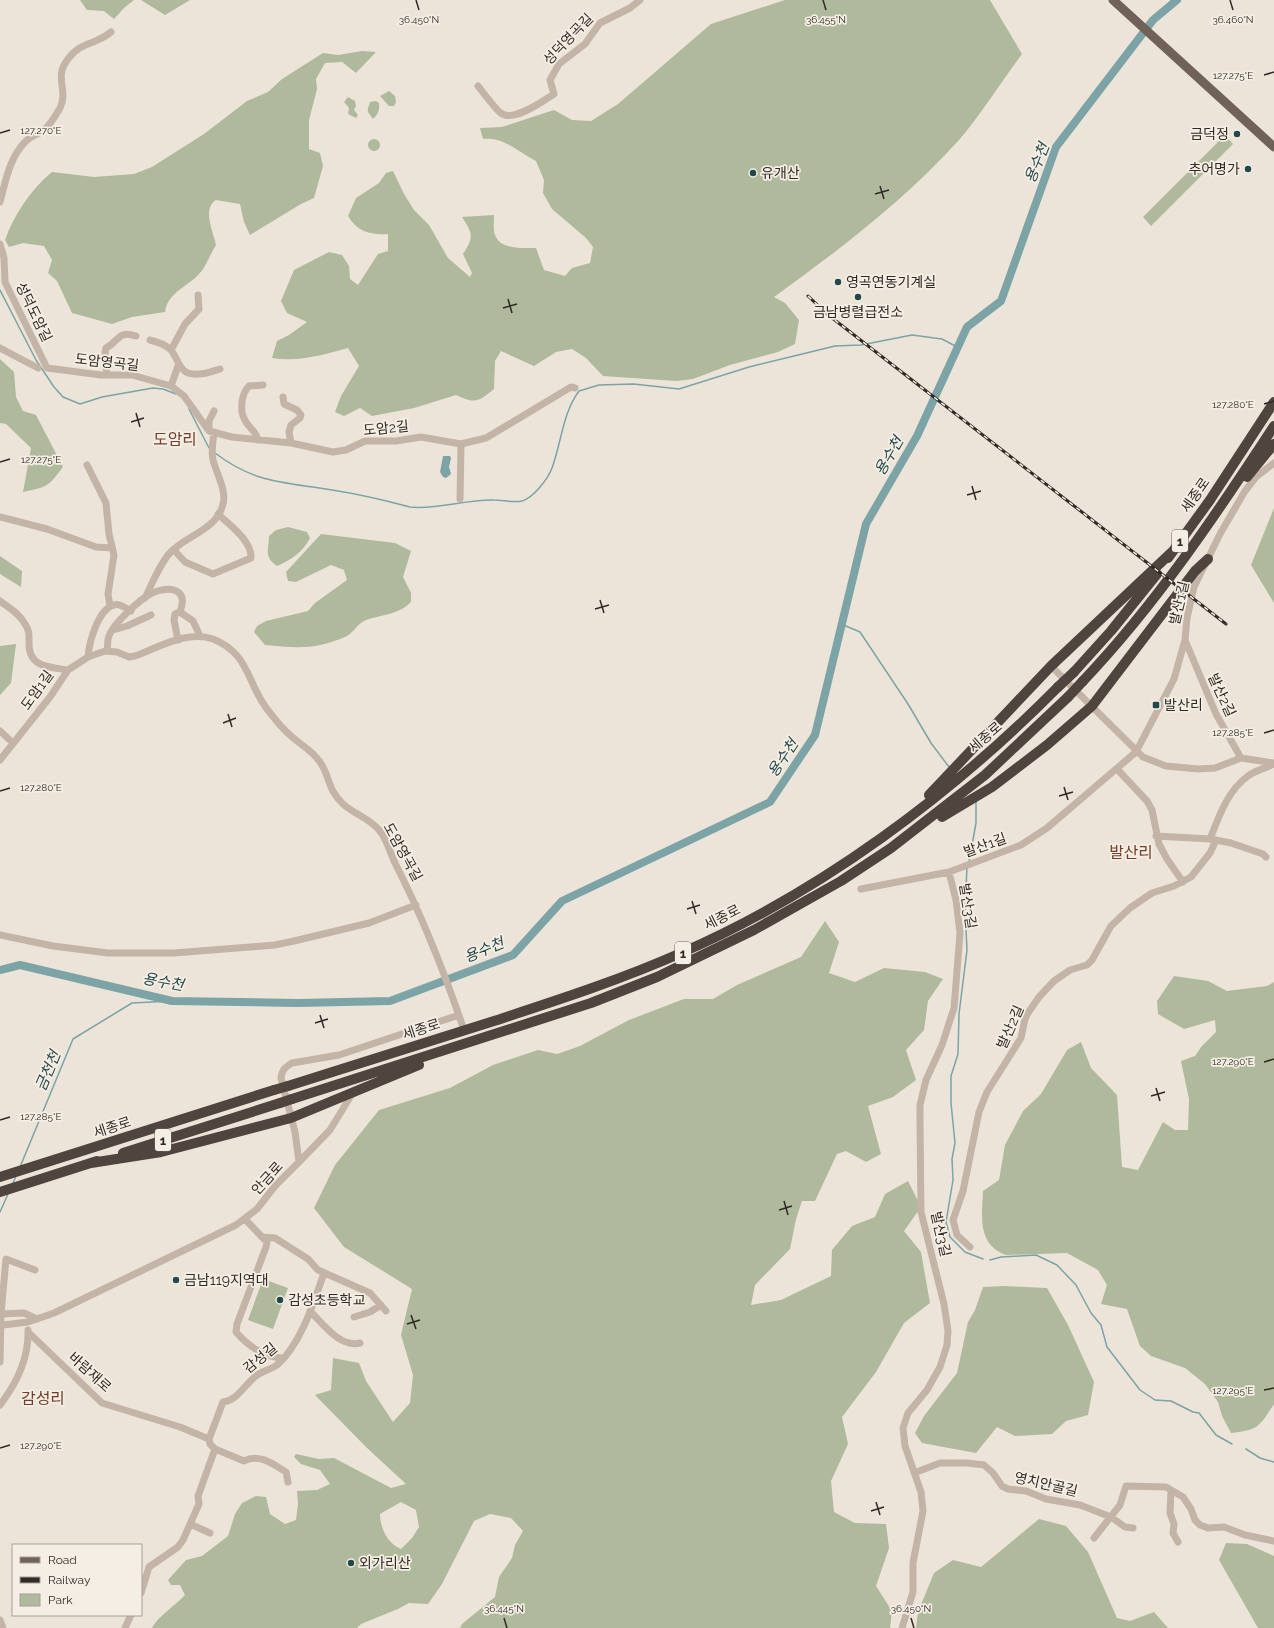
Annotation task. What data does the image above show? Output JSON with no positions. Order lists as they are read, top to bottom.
{
  "streets": {
    "highway": ["세종로", "1"],
    "street": [
      "성덕영곡길",
      "성덕도암길",
      "도암영곡길",
      "도암2길",
      "발산1길",
      "도암1길",
      "발산2길",
      "발산3길",
      "안금로",
      "감성길",
      "바람재로",
      "영치안골길"
    ]
  },
  "crossings": [
    ["성덕도암길", "도암영곡길"],
    ["도암영곡길", "도암2길"],
    ["도암영곡길", "세종로"],
    ["도암영곡길", "도암1길"],
    ["도암영곡길", "안금로"],
    ["발산1길", "발산2길"],
    ["발산1길", "발산3길"],
    ["발산3길", "영치안골길"],
    ["감성길", "바람재로"]
  ],
  "districts": ["도암리", "발산리", "감성리"],
  "water": ["용수천", "금천천"],
  "places": {
    "other": [
      "금덕정",
      "추어명가",
      "유개산",
      "영곡연동기계실",
      "금남병렬급전소",
      "금남119지역대",
      "감성초등학교",
      "외가리산"
    ],
    "transit": ["발산리"]
  },
  "legend": ["Road", "Railway", "Park"],
  "coordinates": [
    "36.450°N",
    "36.455°N",
    "36.460°N",
    "127.275°E",
    "127.270°E",
    "127.280°E",
    "127.285°E",
    "127.290°E",
    "127.295°E",
    "36.445°N"
  ]
}
